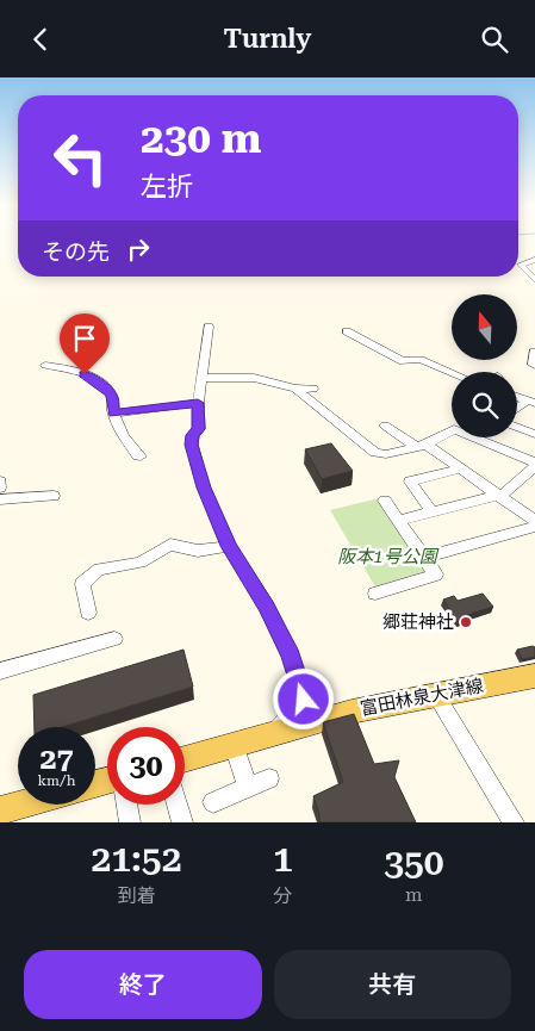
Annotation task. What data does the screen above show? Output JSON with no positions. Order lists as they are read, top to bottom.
{
  "streets": {
    "main road": ["富田林泉大津線"]
  },
  "parks": ["阪本1号公園"],
  "places": ["郷荘神社"],
  "north": "top",
  "page": {
    "header": "Turnly",
    "turn": ["230 m", "左折"],
    "then": "その先",
    "speed": "27 km/h",
    "limit": "30",
    "eta": [
      "21:52",
      "到着",
      "1",
      "分",
      "350",
      "m"
    ],
    "buttons": ["終了", "共有"]
  }
}
